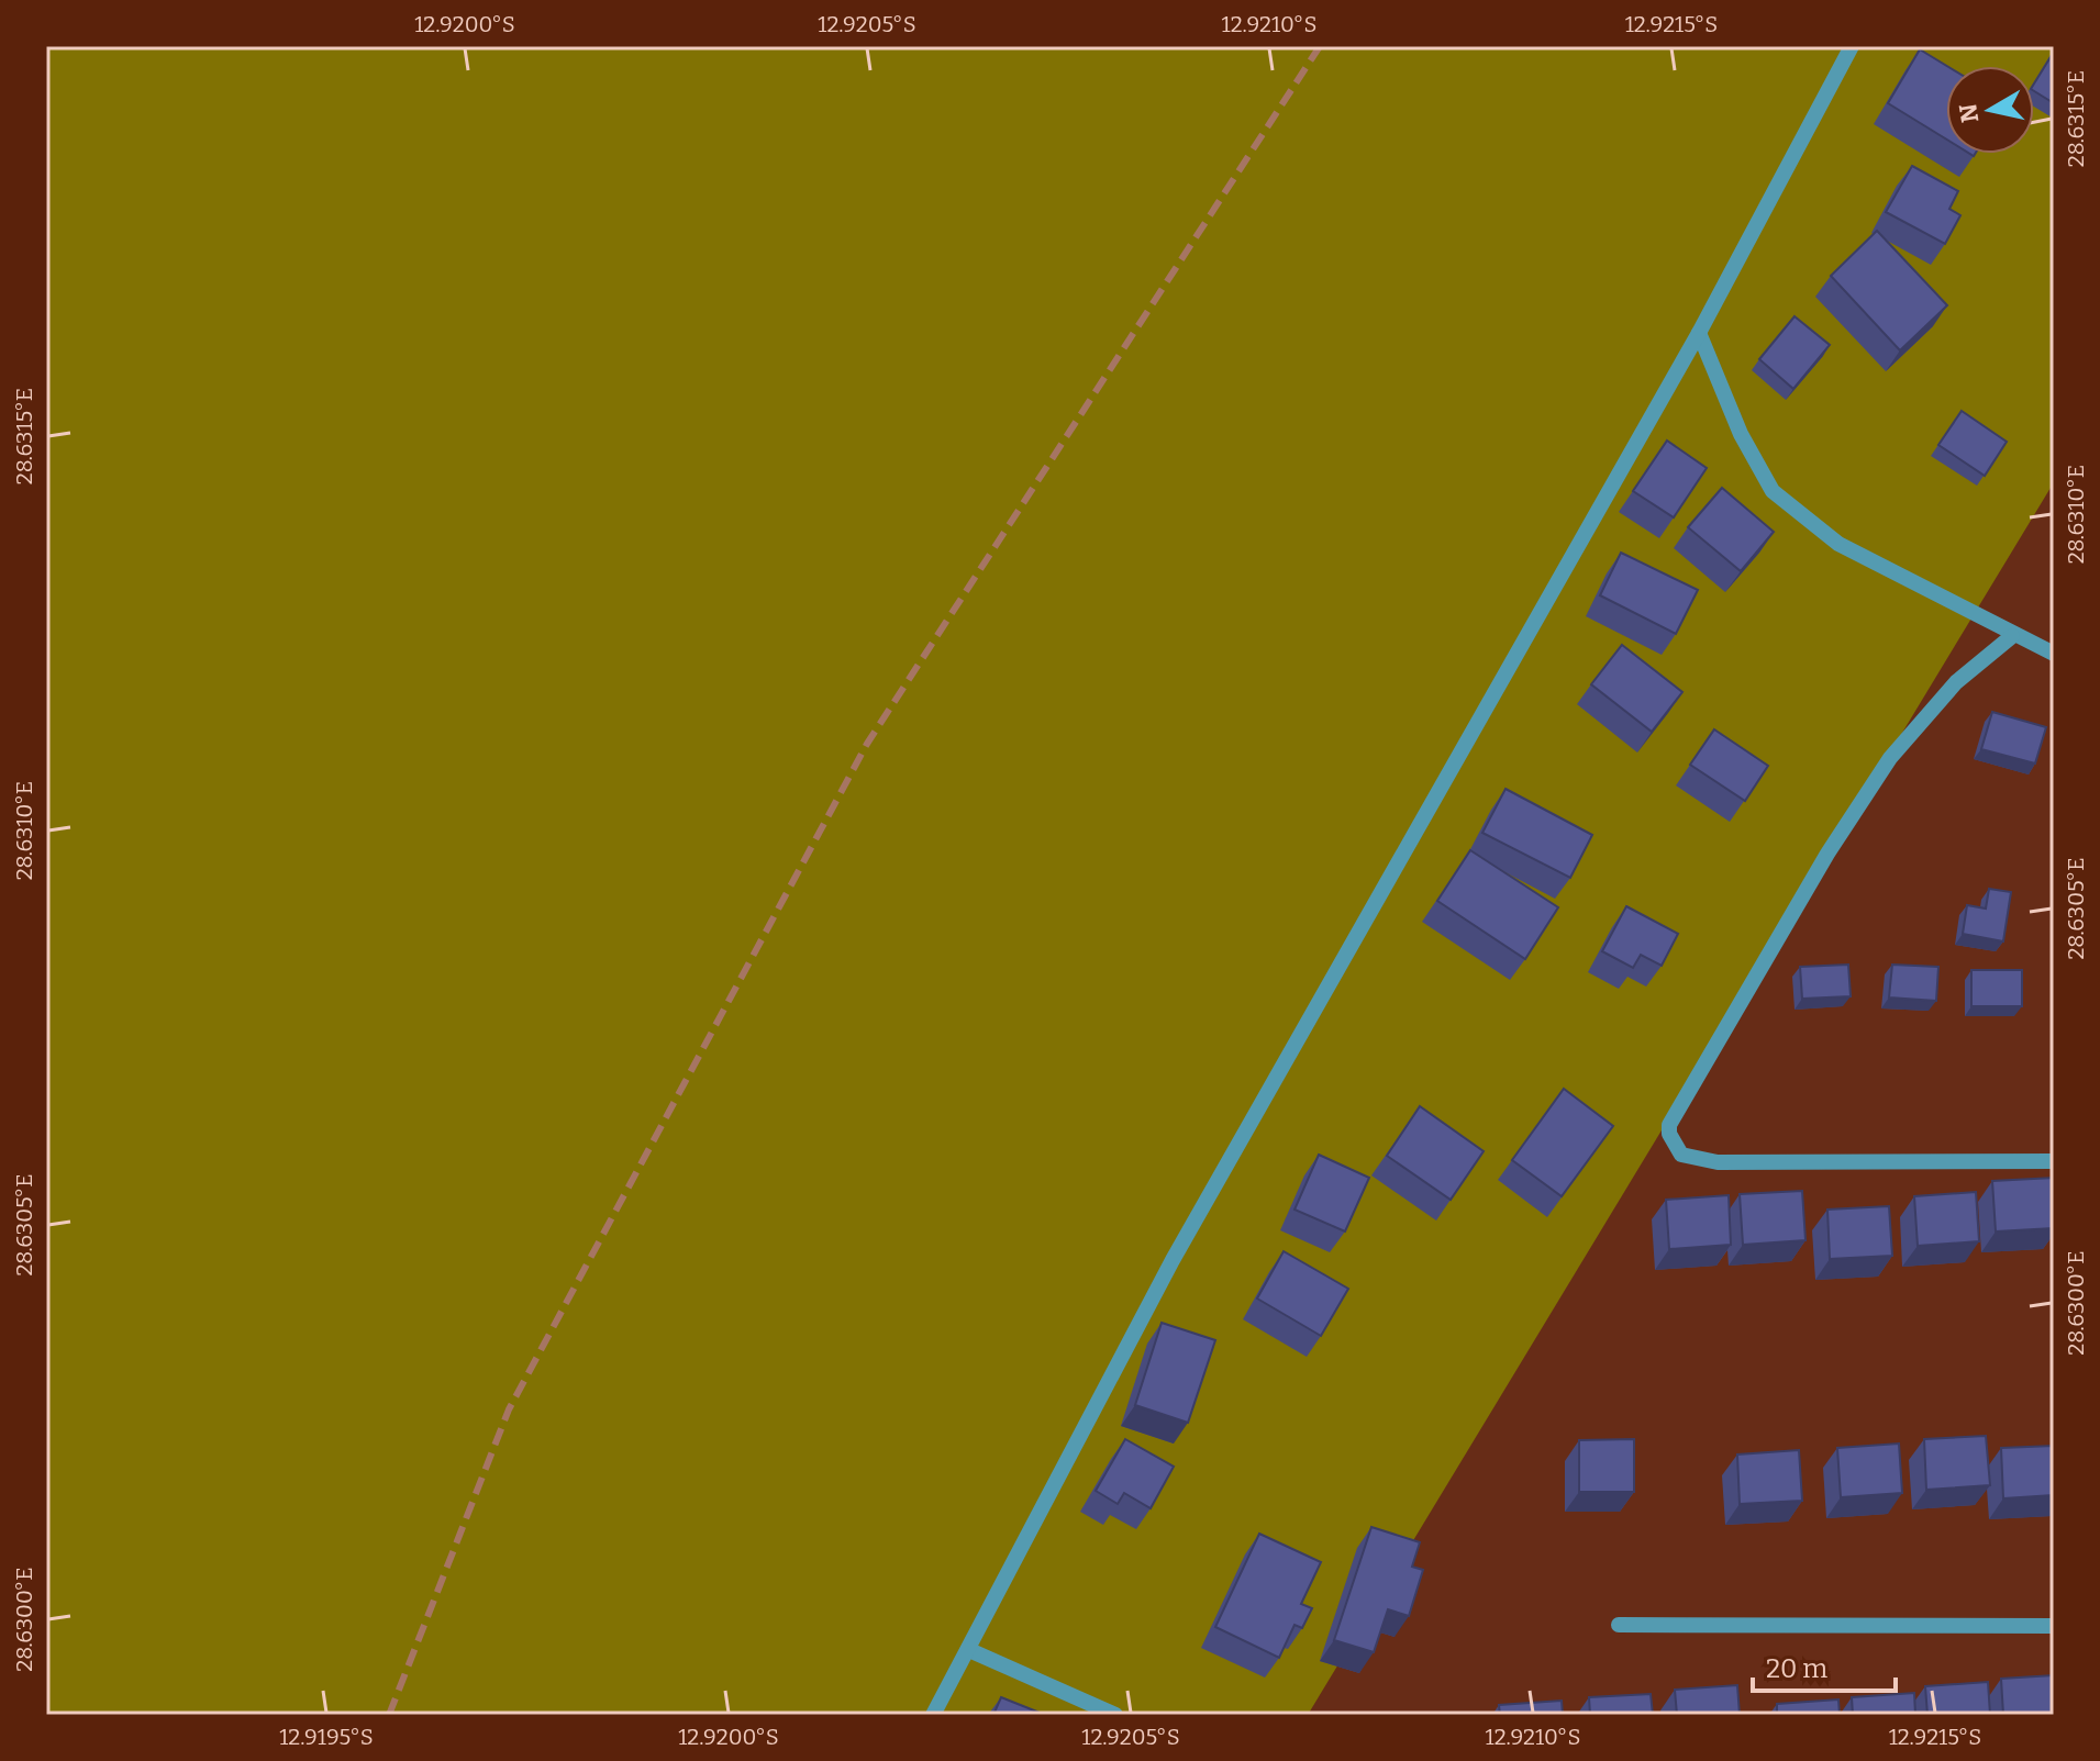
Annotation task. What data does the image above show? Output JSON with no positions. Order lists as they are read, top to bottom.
{
  "scale_bar": "20 m",
  "north": "left",
  "coordinates": [
    "12.9200°S",
    "12.9205°S",
    "12.9210°S",
    "12.9215°S",
    "28.6315°E",
    "28.6310°E",
    "28.6305°E",
    "28.6300°E",
    "12.9195°S"
  ]
}
